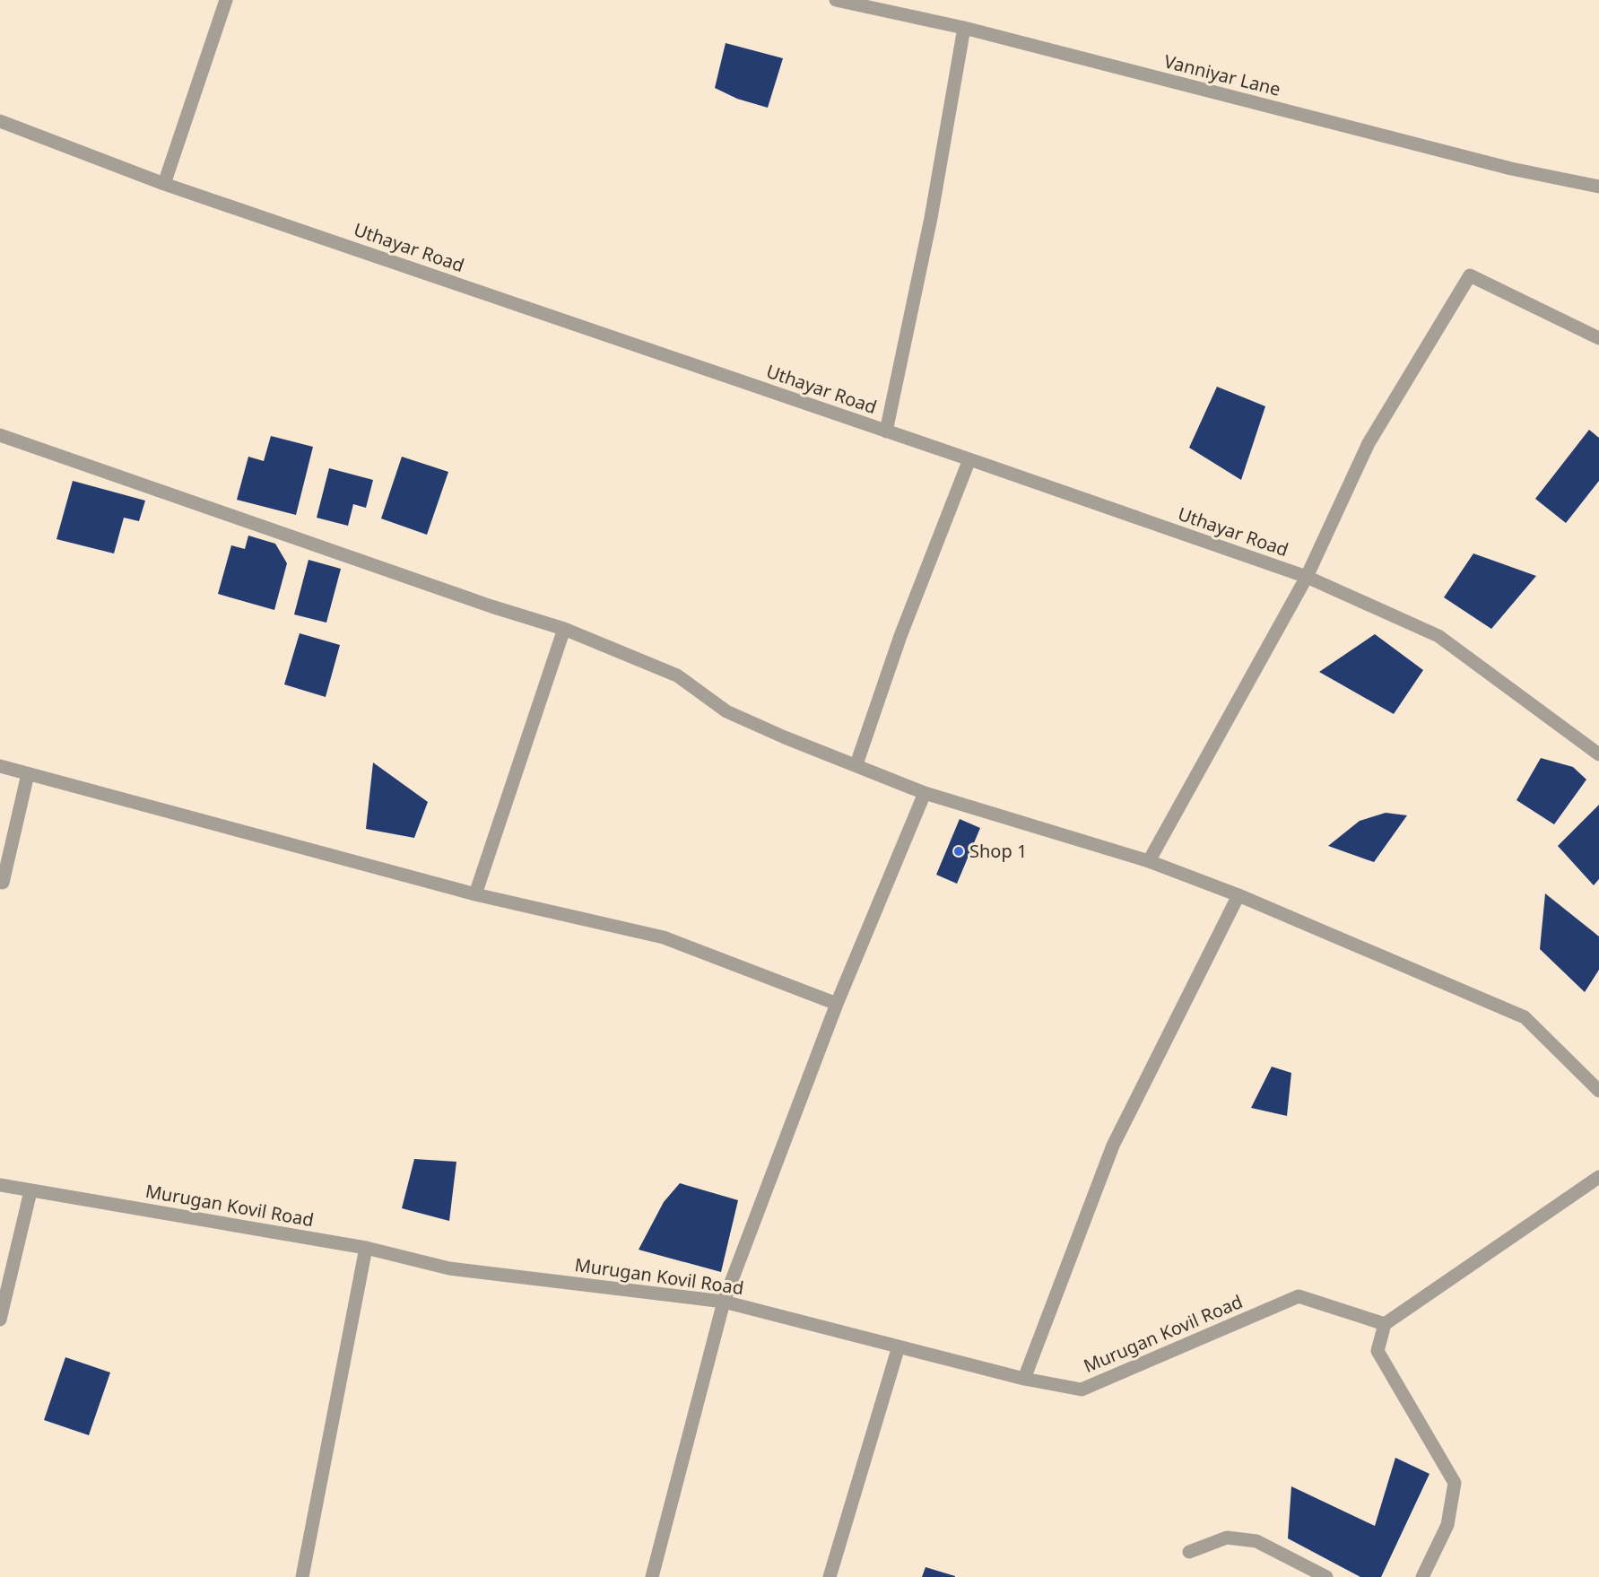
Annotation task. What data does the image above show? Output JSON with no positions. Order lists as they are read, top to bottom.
{
  "streets": {
    "street": ["Vanniyar Lane", "Uthayar Road", "Murugan Kovil Road"]
  },
  "places": ["Shop 1"]
}
